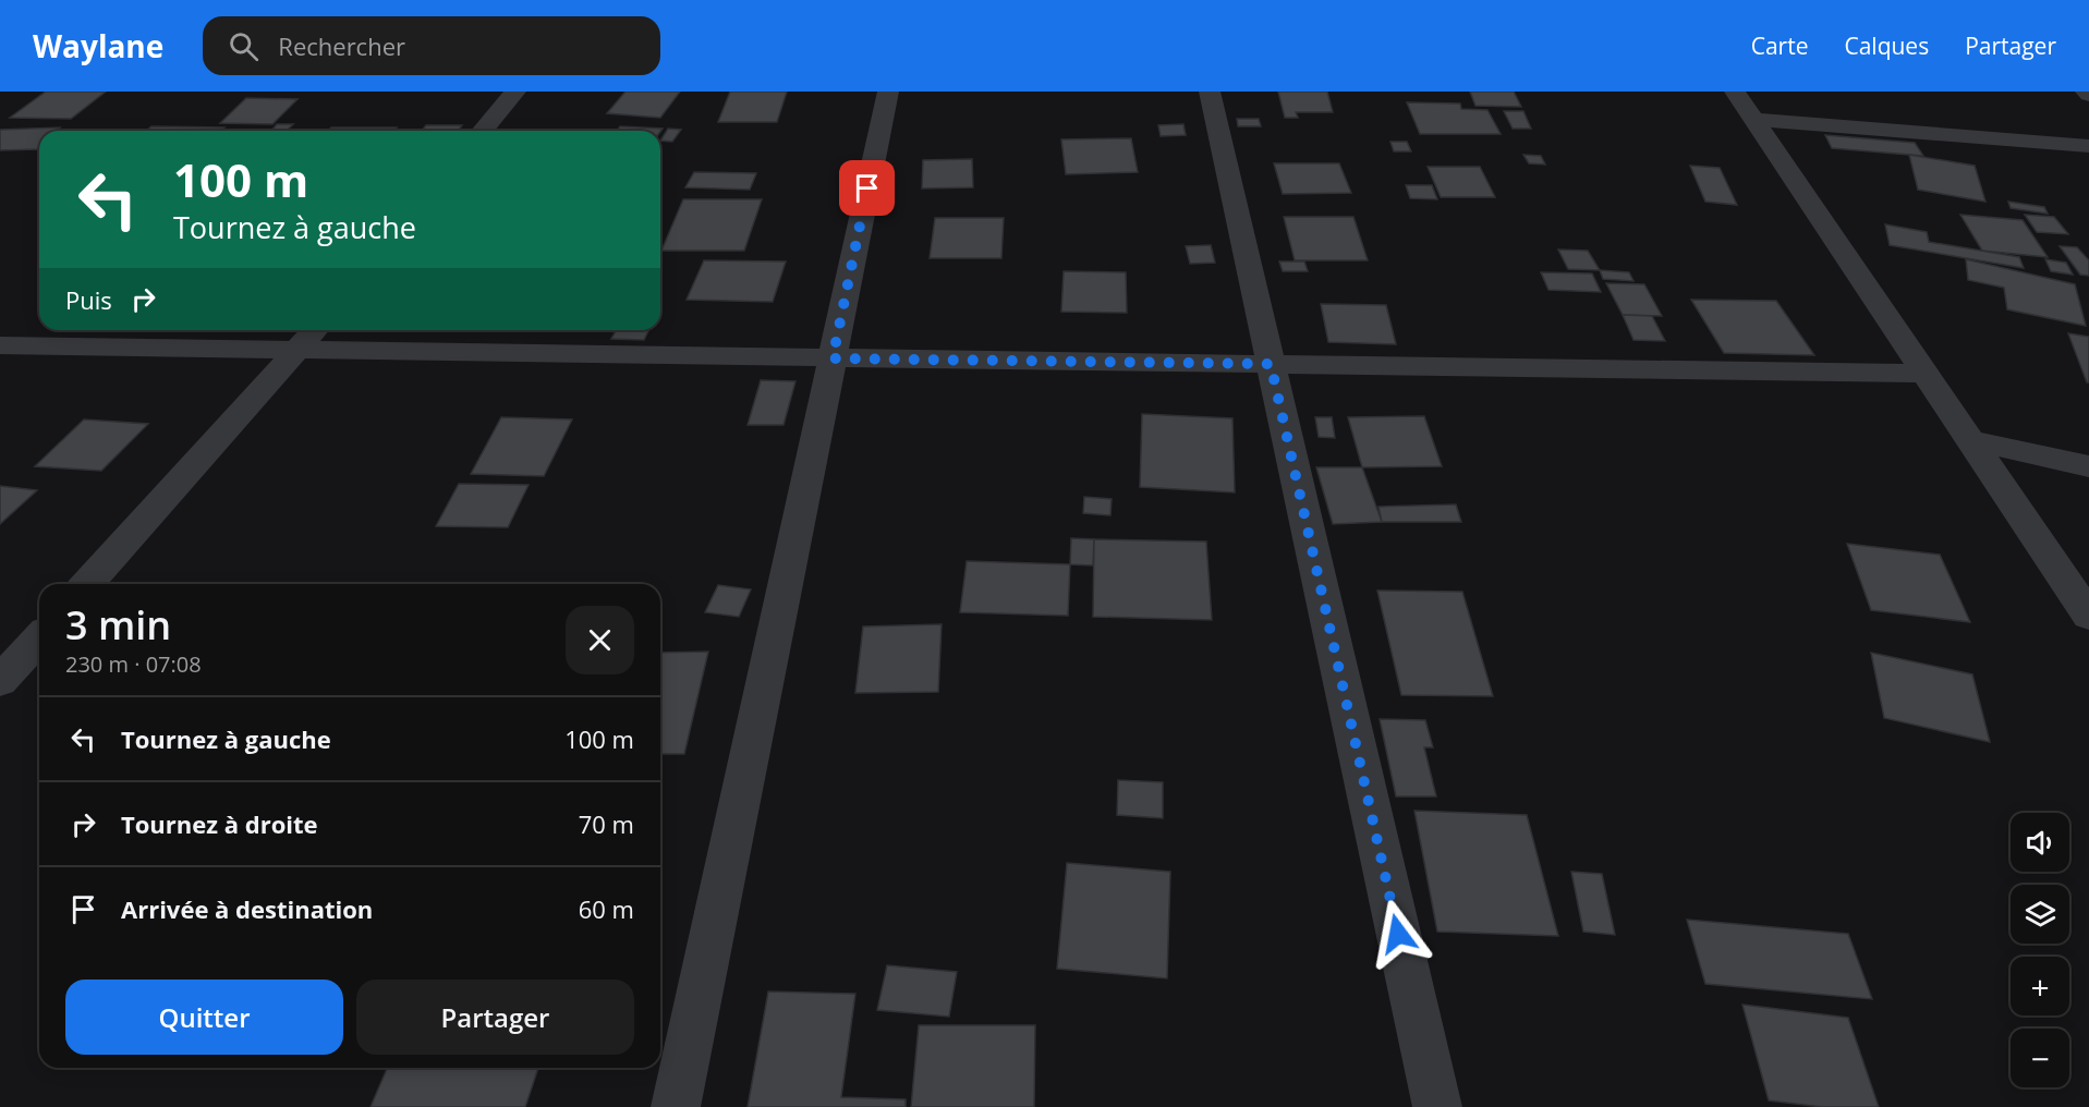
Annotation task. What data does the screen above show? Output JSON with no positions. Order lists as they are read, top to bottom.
{
  "page": {
    "header": "Waylane",
    "search": "Rechercher",
    "nav": ["Carte", "Calques", "Partager"],
    "turn": ["100 m", "Tournez à gauche"],
    "then": "Puis",
    "heading": ["3 min", "230 m · 07:08"],
    "list": [
      {
        "name": "Tournez à gauche",
        "value": "100 m"
      },
      {
        "name": "Tournez à droite",
        "value": "70 m"
      },
      {
        "name": "Arrivée à destination",
        "value": "60 m"
      }
    ],
    "map_buttons": ["+", "−"],
    "buttons": ["Quitter", "Partager"]
  }
}
